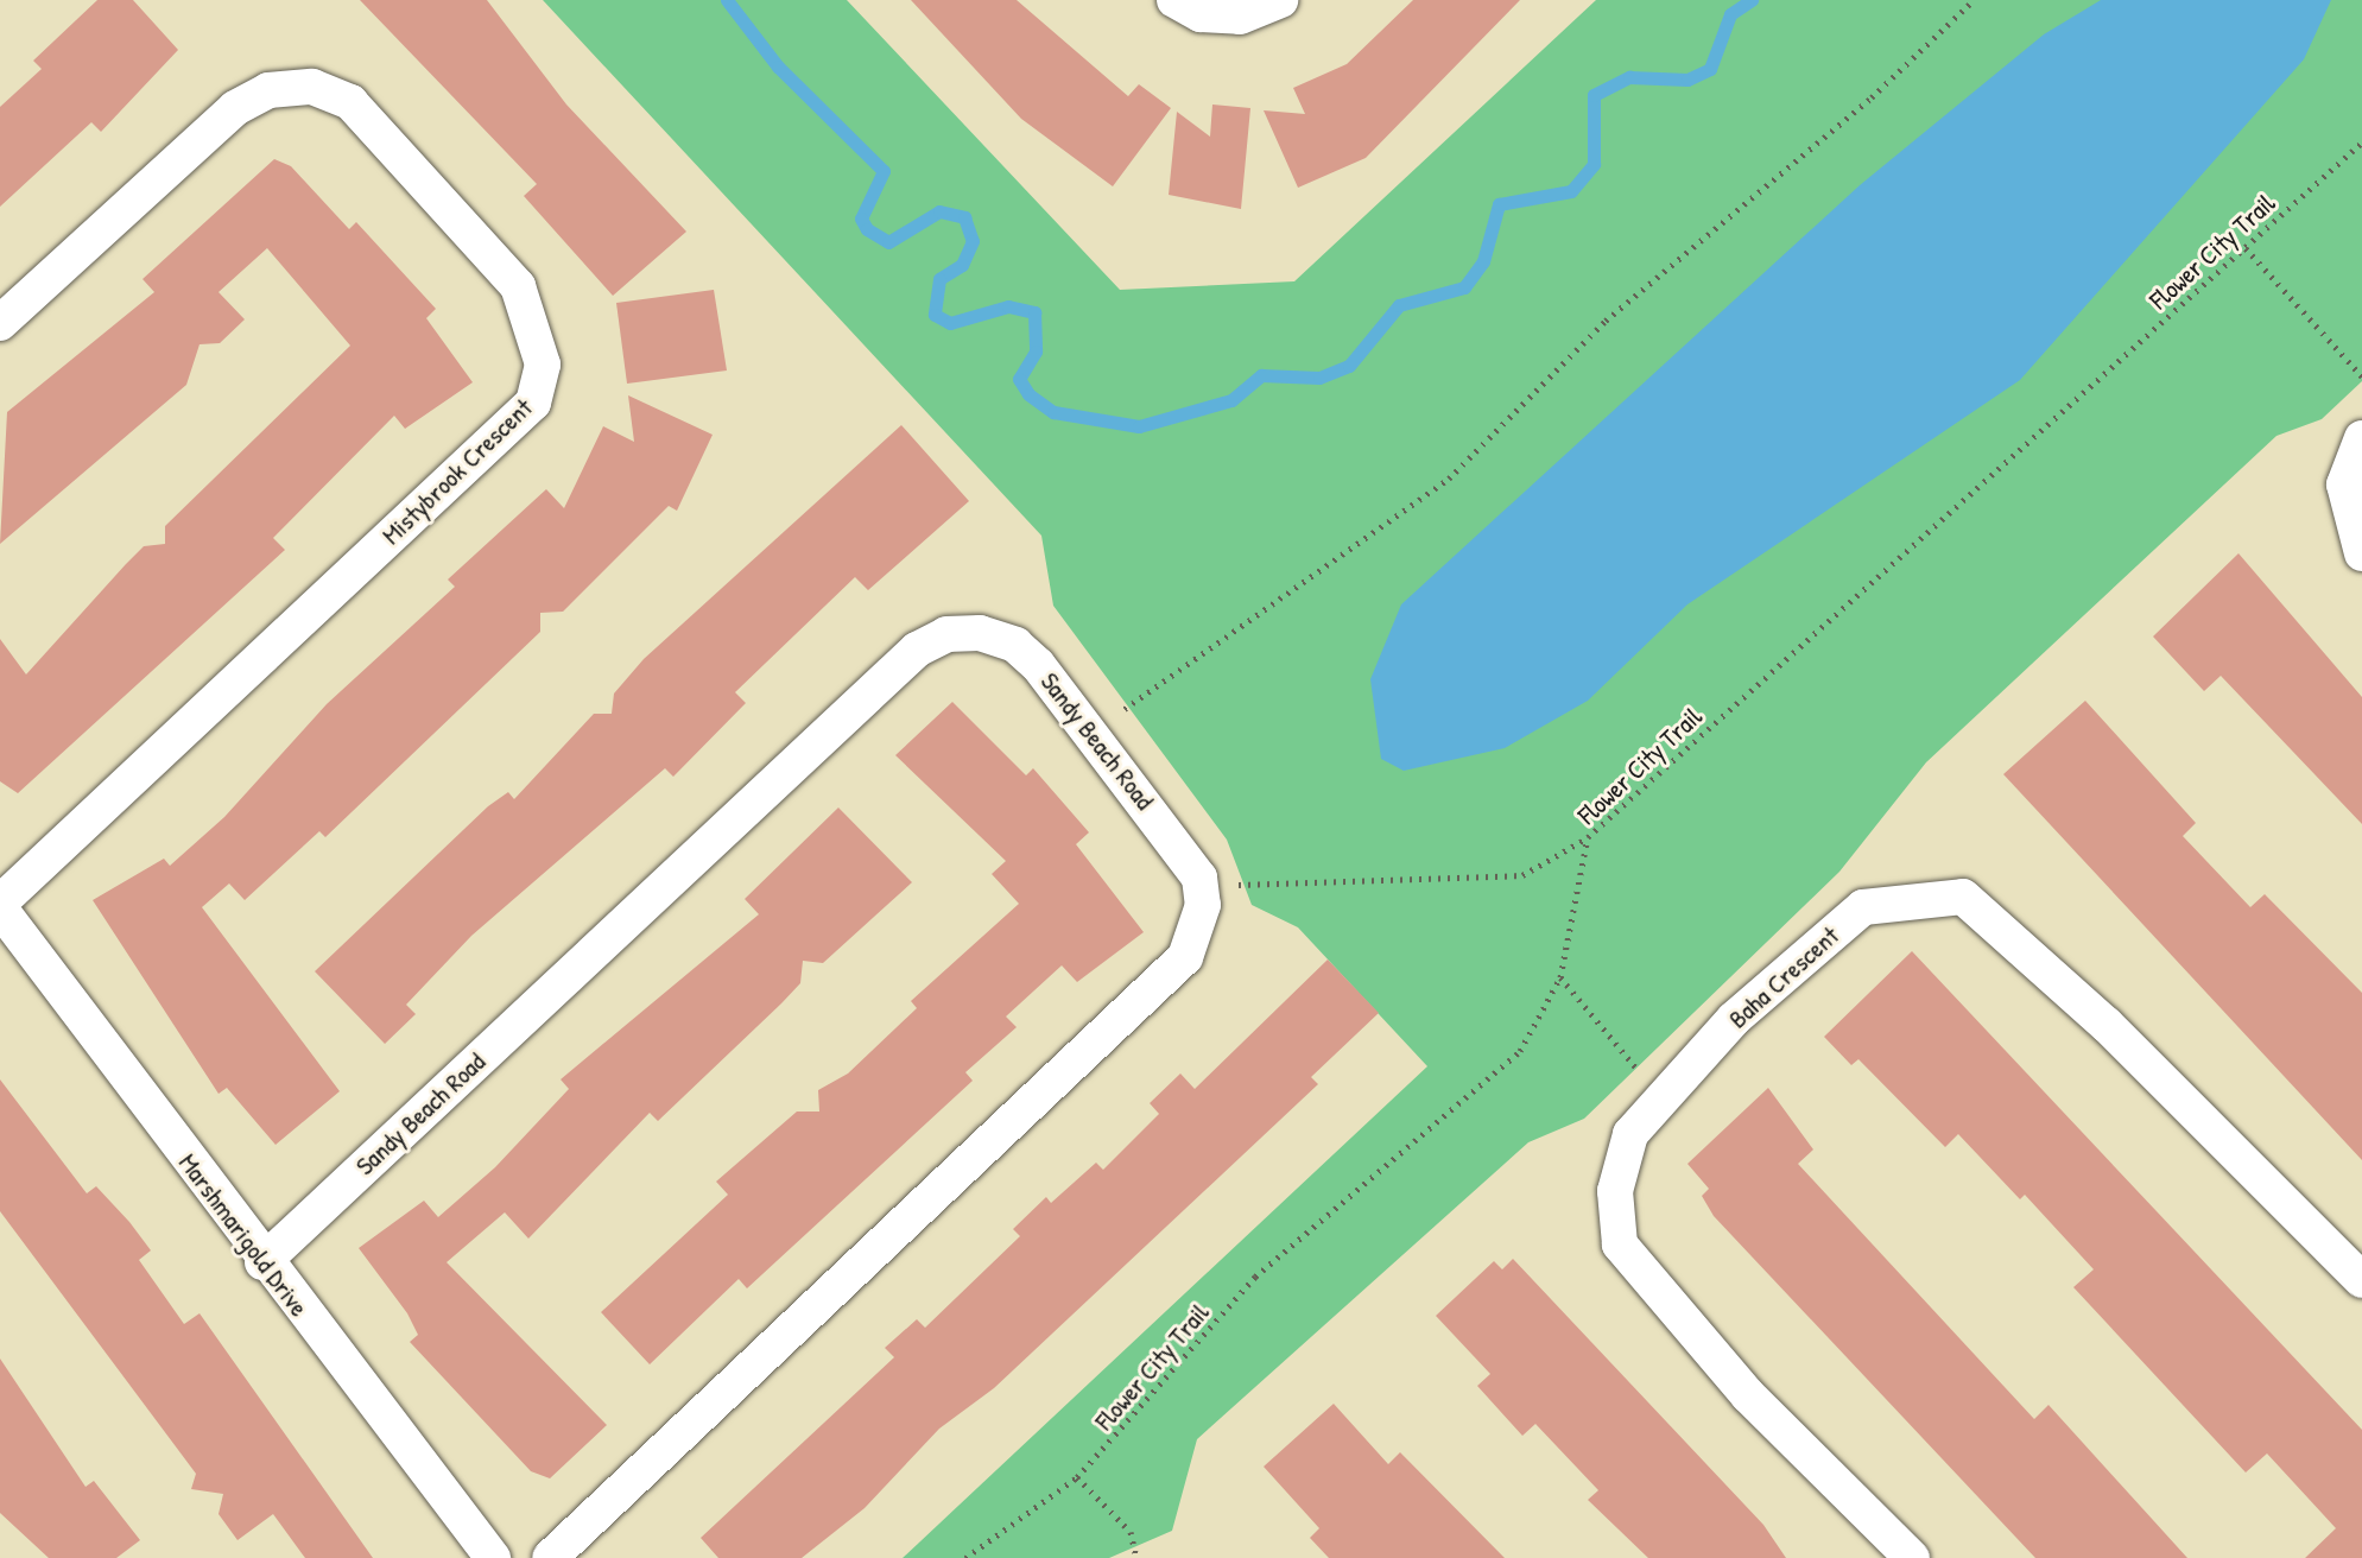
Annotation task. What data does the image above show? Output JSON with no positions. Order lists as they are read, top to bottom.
{
  "streets": {
    "street": [
      "Mistybrook Crescent",
      "Sandy Beach Road",
      "Baha Crescent",
      "Marshmarigold Drive"
    ],
    "path": ["Flower City Trail"]
  },
  "crossings": [
    ["Mistybrook Crescent", "Marshmarigold Drive"],
    ["Sandy Beach Road", "Marshmarigold Drive"]
  ]
}
